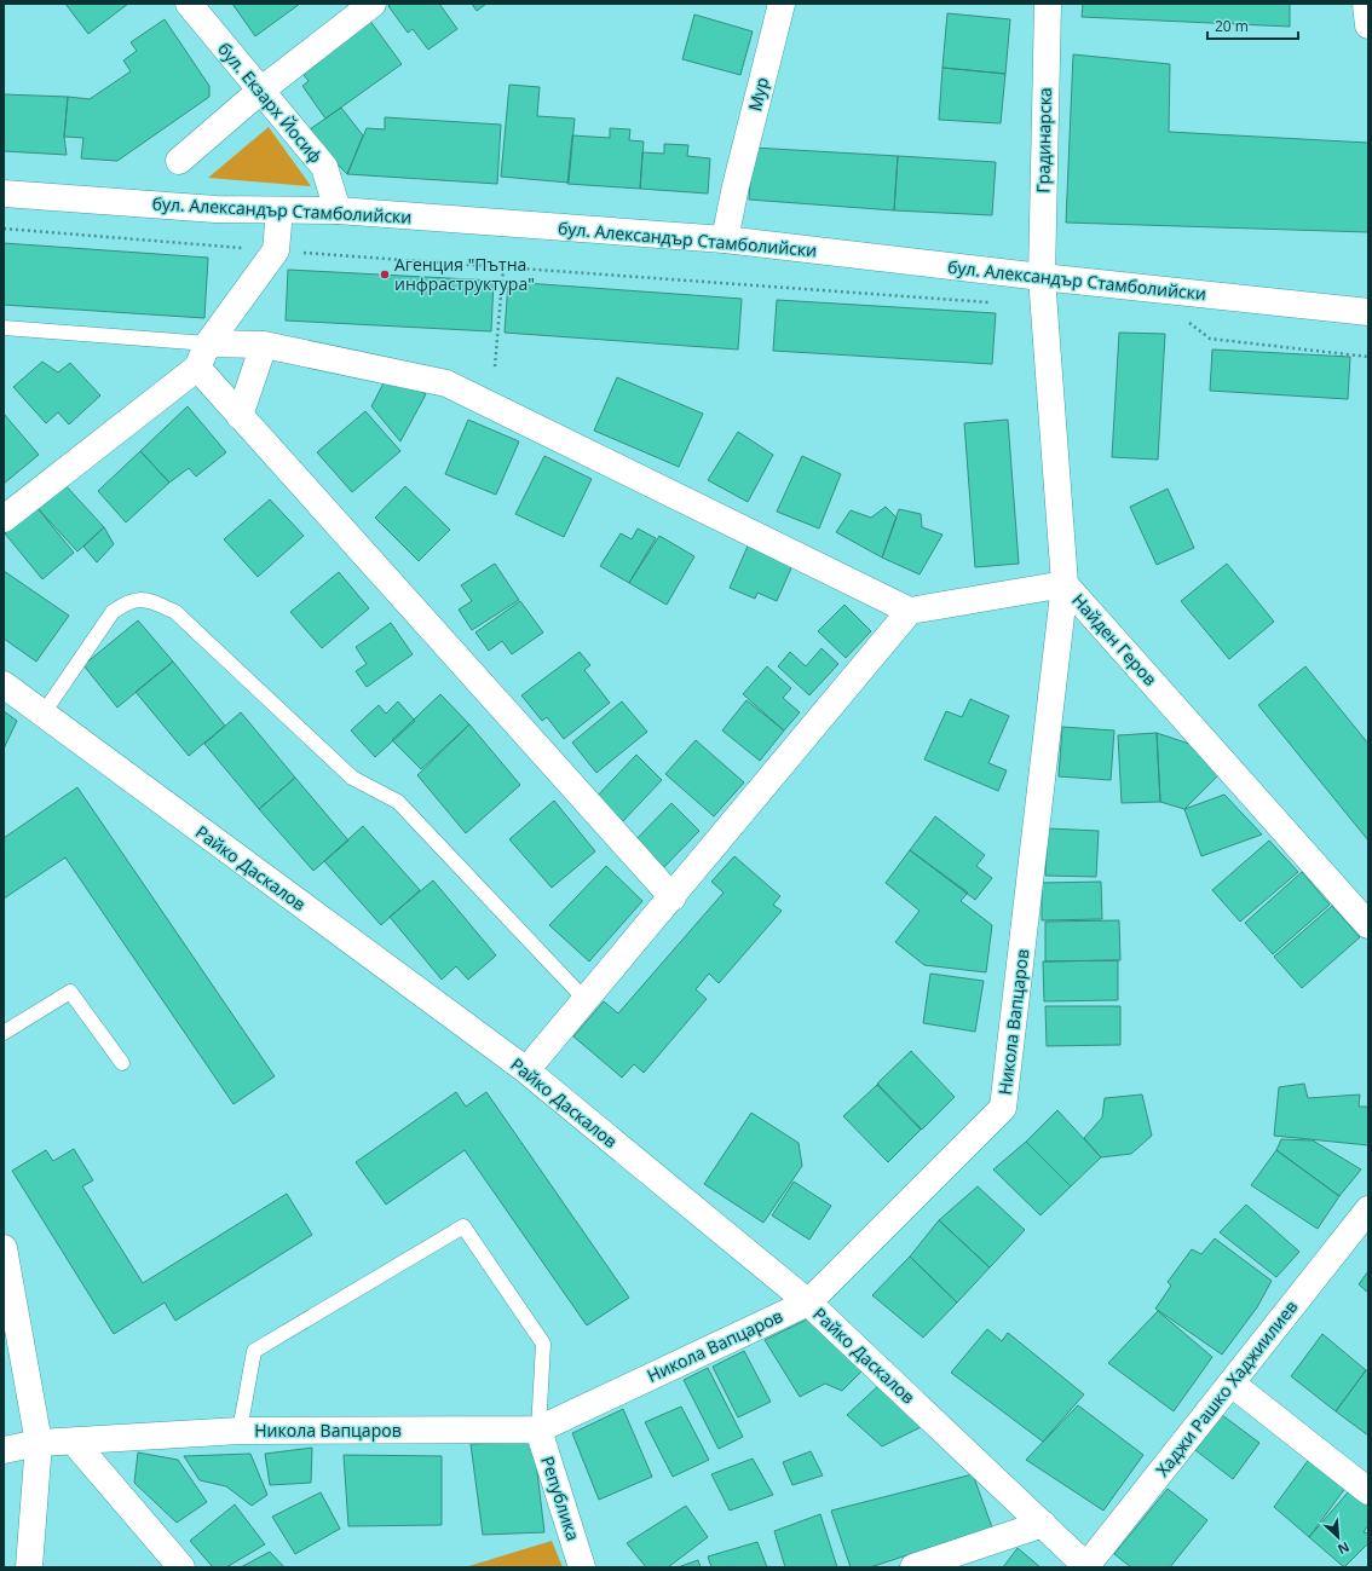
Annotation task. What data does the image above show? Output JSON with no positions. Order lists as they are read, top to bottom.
{
  "streets": {
    "street": [
      "Мур",
      "бул. Екзарх Йосиф",
      "Градинарска",
      "бул. Александър Стамболийски",
      "Найден Геров",
      "Райко Даскалов",
      "Никола Вапцаров",
      "Хаджи Рашко Хаджиилиев",
      "Република"
    ]
  },
  "crossings": [
    ["Мур", "бул. Александър Стамболийски"],
    ["бул. Екзарх Йосиф", "бул. Александър Стамболийски"],
    ["Градинарска", "бул. Александър Стамболийски"],
    ["Градинарска", "Найден Геров"],
    ["бул. Александър Стамболийски", "Найден Геров"],
    ["Найден Геров", "Никола Вапцаров"],
    ["Райко Даскалов", "Никола Вапцаров"],
    ["Райко Даскалов", "Хаджи Рашко Хаджиилиев"],
    ["Никола Вапцаров", "Република"]
  ],
  "places": ["Агенция \"Пътна инфраструктура\""],
  "scale_bar": "20 m",
  "north": "bottom right"
}
